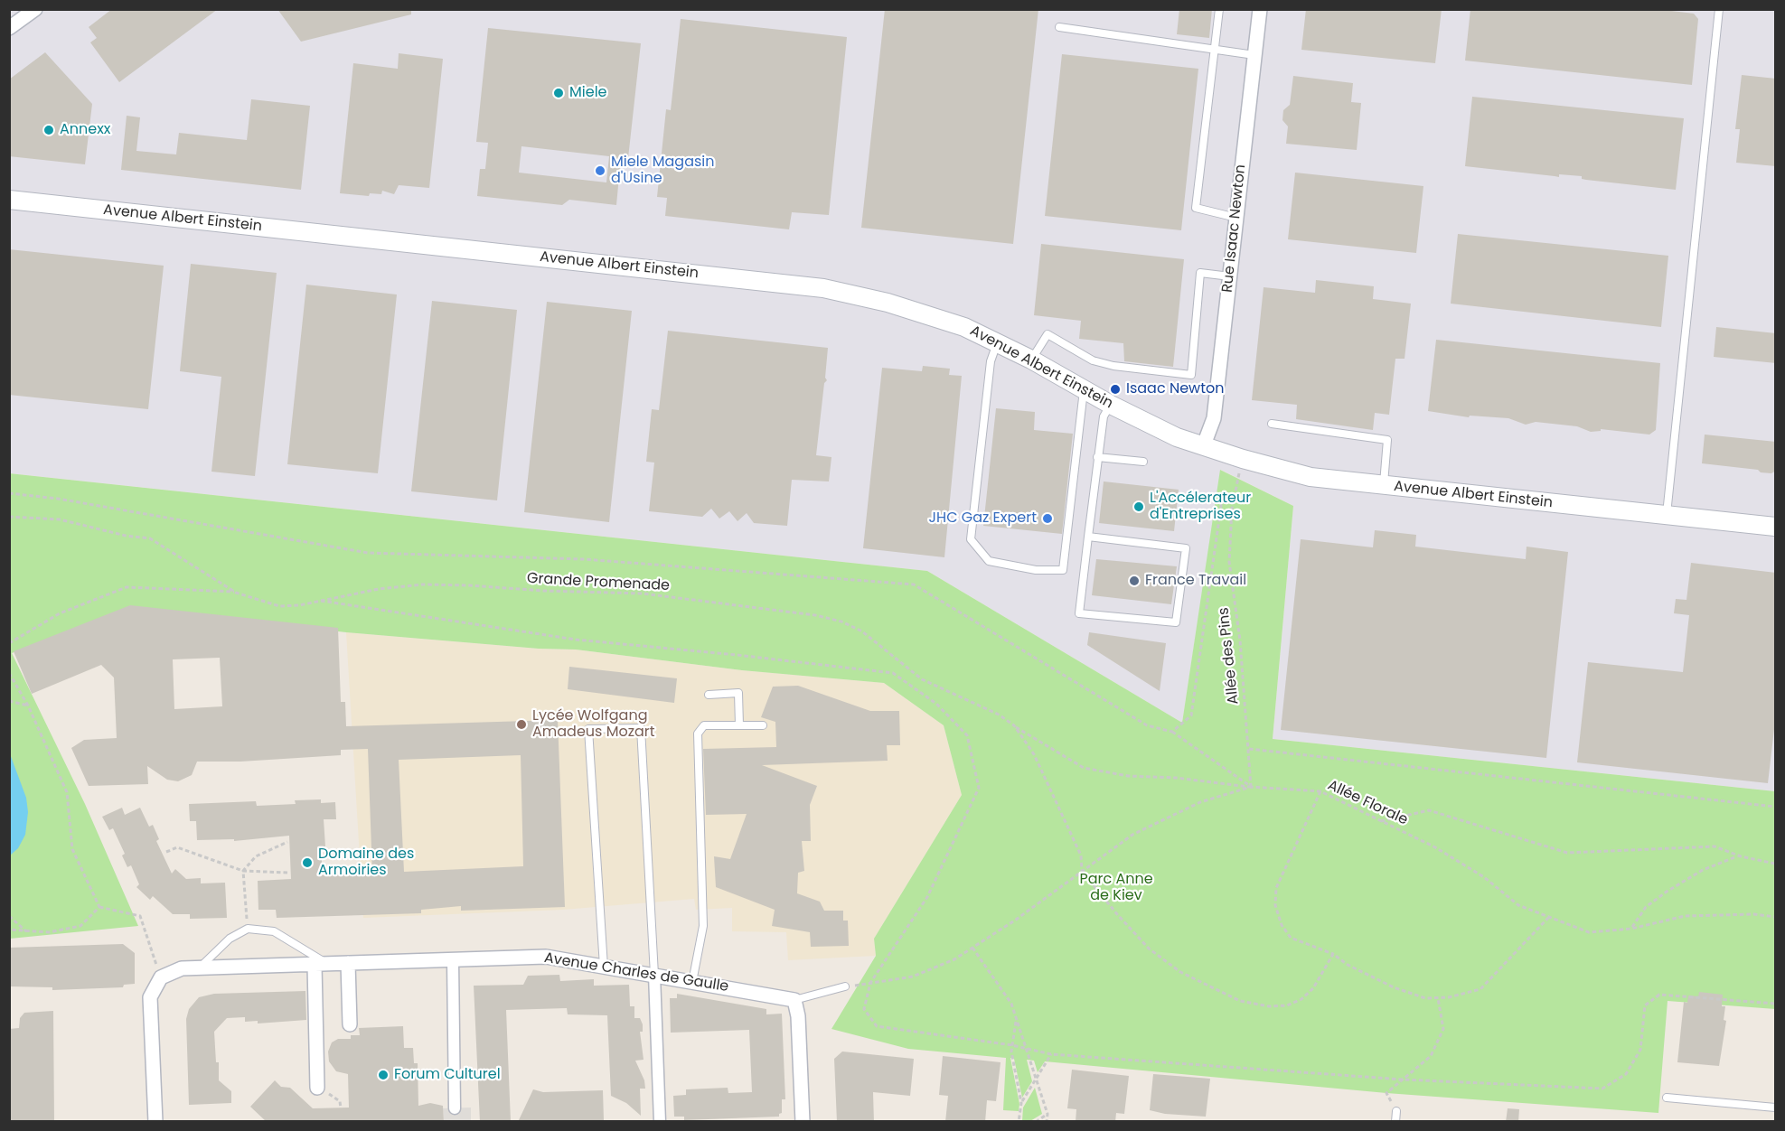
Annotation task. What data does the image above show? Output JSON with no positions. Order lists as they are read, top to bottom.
{
  "streets": {
    "street": ["Avenue Albert Einstein", "Rue Isaac Newton", "Avenue Charles de Gaulle"],
    "path": ["Grande Promenade", "Allée des Pins", "Allée Florale"]
  },
  "crossings": [
    ["Avenue Albert Einstein", "Rue Isaac Newton"],
    ["Avenue Albert Einstein", "Allée des Pins"],
    ["Grande Promenade", "Allée Florale"],
    ["Allée des Pins", "Allée Florale"]
  ],
  "parks": ["Parc Anne de Kiev"],
  "places": [
    "Miele",
    "Annexx",
    "Miele Magasin d'Usine",
    "Isaac Newton",
    "L'Accélerateur d'Entreprises",
    "JHC Gaz Expert",
    "France Travail",
    "Lycée Wolfgang Amadeus Mozart",
    "Domaine des Armoiries",
    "Forum Culturel"
  ]
}
